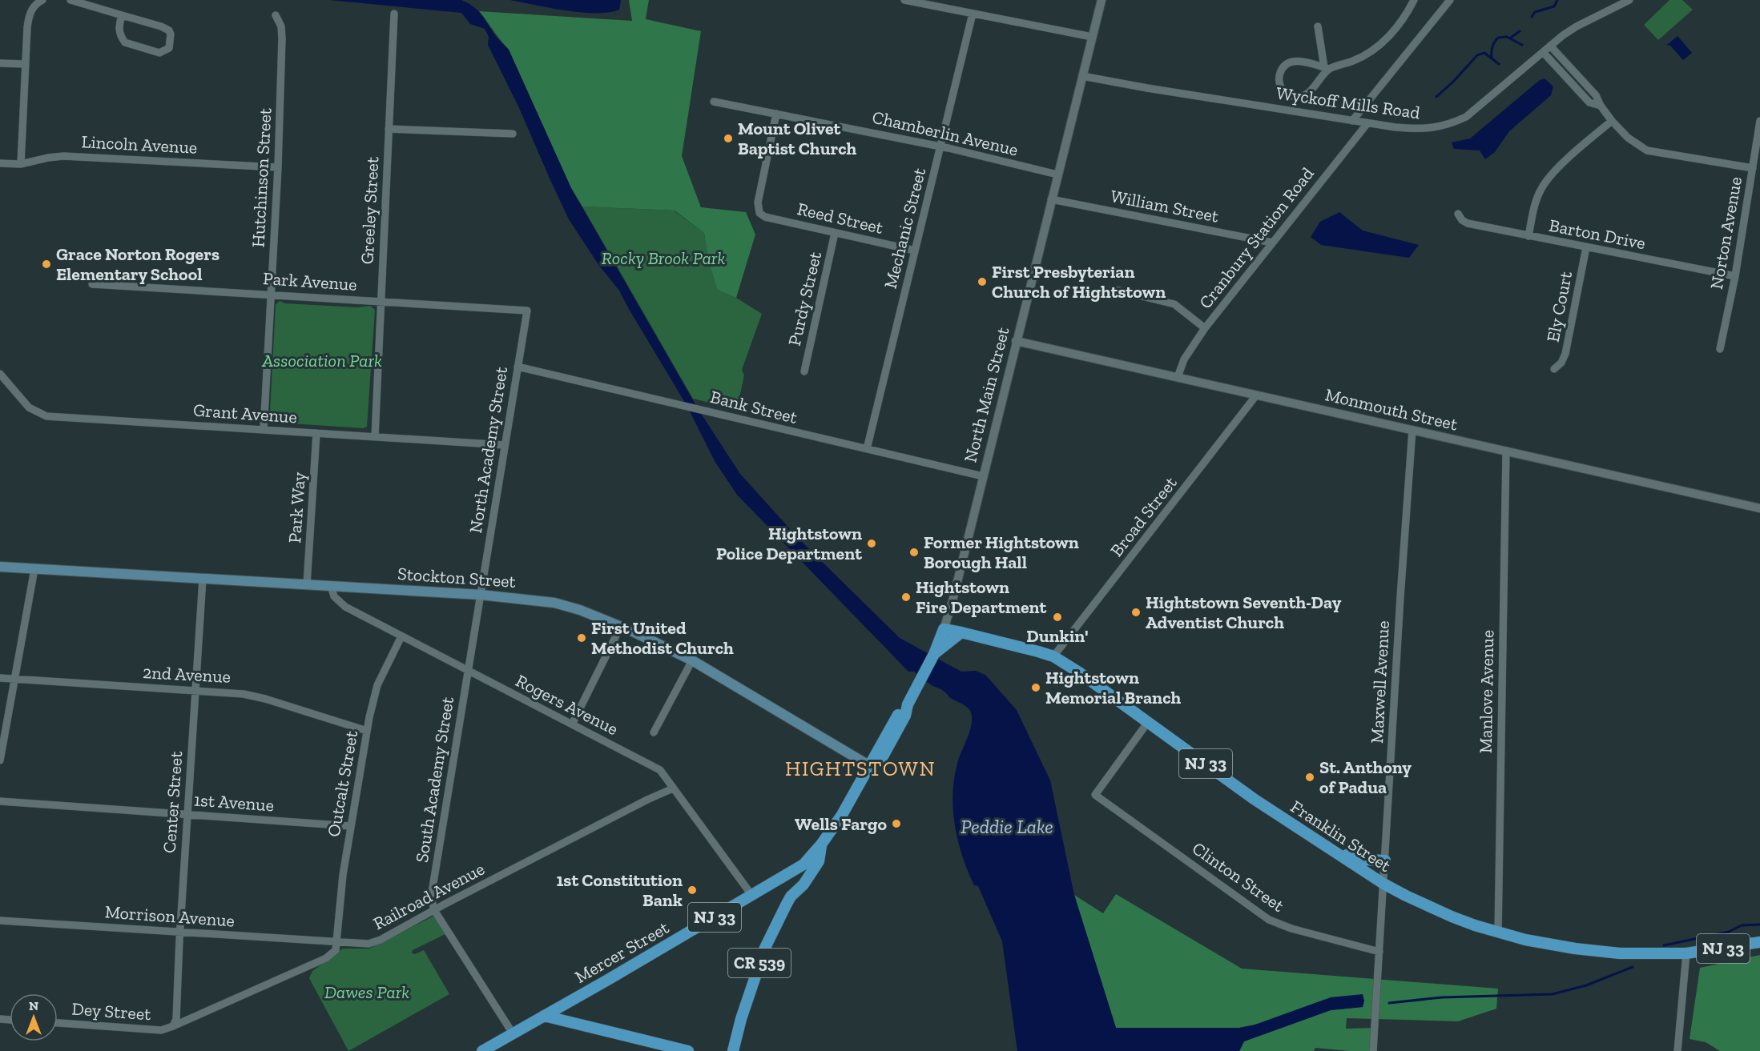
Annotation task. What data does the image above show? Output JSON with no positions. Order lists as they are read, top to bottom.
{
  "streets": {
    "main road": [
      "Stockton Street",
      "NJ 33",
      "Franklin Street",
      "Mercer Street",
      "CR 539"
    ],
    "street": [
      "Wyckoff Mills Road",
      "Chamberlin Avenue",
      "Lincoln Avenue",
      "Hutchinson Street",
      "William Street",
      "Greeley Street",
      "Reed Street",
      "Mechanic Street",
      "Norton Avenue",
      "Barton Drive",
      "Cranbury Station Road",
      "Park Avenue",
      "Purdy Street",
      "Ely Court",
      "North Main Street",
      "Bank Street",
      "Monmouth Street",
      "Grant Avenue",
      "North Academy Street",
      "Park Way",
      "Broad Street",
      "2nd Avenue",
      "Maxwell Avenue",
      "Manlove Avenue",
      "Rogers Avenue",
      "South Academy Street",
      "Outcalt Street",
      "Center Street",
      "1st Avenue",
      "Clinton Street",
      "Railroad Avenue",
      "Morrison Avenue",
      "Dey Street"
    ]
  },
  "crossings": [
    ["Wyckoff Mills Road", "Cranbury Station Road"],
    ["Wyckoff Mills Road", "North Main Street"],
    ["Chamberlin Avenue", "Reed Street"],
    ["Chamberlin Avenue", "Mechanic Street"],
    ["Chamberlin Avenue", "North Main Street"],
    ["Lincoln Avenue", "Hutchinson Street"],
    ["Hutchinson Street", "Park Avenue"],
    ["Hutchinson Street", "Grant Avenue"],
    ["William Street", "Cranbury Station Road"],
    ["William Street", "North Main Street"],
    ["Greeley Street", "Park Avenue"],
    ["Greeley Street", "Grant Avenue"],
    ["Reed Street", "Mechanic Street"],
    ["Reed Street", "Purdy Street"],
    ["Mechanic Street", "Bank Street"],
    ["Norton Avenue", "Barton Drive"],
    ["Barton Drive", "Ely Court"],
    ["Cranbury Station Road", "Monmouth Street"],
    ["Park Avenue", "North Academy Street"],
    ["North Main Street", "Bank Street"],
    ["North Main Street", "Monmouth Street"],
    ["North Main Street", "NJ 33"],
    ["North Main Street", "Franklin Street"],
    ["Bank Street", "North Academy Street"],
    ["Monmouth Street", "Broad Street"],
    ["Monmouth Street", "Maxwell Avenue"],
    ["Monmouth Street", "Manlove Avenue"],
    ["Grant Avenue", "North Academy Street"],
    ["Grant Avenue", "Park Way"],
    ["North Academy Street", "Stockton Street"],
    ["North Academy Street", "South Academy Street"],
    ["Park Way", "Stockton Street"],
    ["Broad Street", "Franklin Street"],
    ["Stockton Street", "Rogers Avenue"],
    ["Stockton Street", "NJ 33"],
    ["Stockton Street", "South Academy Street"],
    ["Stockton Street", "Center Street"],
    ["2nd Avenue", "Outcalt Street"],
    ["2nd Avenue", "Center Street"],
    ["Maxwell Avenue", "Franklin Street"],
    ["Maxwell Avenue", "Clinton Street"],
    ["Manlove Avenue", "Franklin Street"],
    ["Rogers Avenue", "South Academy Street"],
    ["Rogers Avenue", "Outcalt Street"],
    ["Rogers Avenue", "Railroad Avenue"],
    ["Rogers Avenue", "Mercer Street"],
    ["NJ 33", "Franklin Street"],
    ["NJ 33", "Mercer Street"],
    ["NJ 33", "CR 539"],
    ["South Academy Street", "Railroad Avenue"],
    ["South Academy Street", "Mercer Street"],
    ["Outcalt Street", "1st Avenue"],
    ["Outcalt Street", "Railroad Avenue"],
    ["Outcalt Street", "Morrison Avenue"],
    ["Center Street", "1st Avenue"],
    ["Center Street", "Morrison Avenue"],
    ["Center Street", "Dey Street"],
    ["Franklin Street", "Clinton Street"],
    ["Railroad Avenue", "Morrison Avenue"],
    ["Mercer Street", "CR 539"]
  ],
  "districts": ["HIGHTSTOWN"],
  "water": ["Peddie Lake"],
  "parks": ["Rocky Brook Park", "Association Park", "Dawes Park"],
  "places": [
    "Mount Olivet Baptist Church",
    "Grace Norton Rogers Elementary School",
    "First Presbyterian Church of Hightstown",
    "Hightstown Police Department",
    "Former Hightstown Borough Hall",
    "Hightstown Fire Department",
    "Hightstown Seventh-Day Adventist Church",
    "Dunkin'",
    "First United Methodist Church",
    "Hightstown Memorial Branch",
    "St. Anthony of Padua",
    "Wells Fargo",
    "1st Constitution Bank"
  ],
  "north": "top"
}
